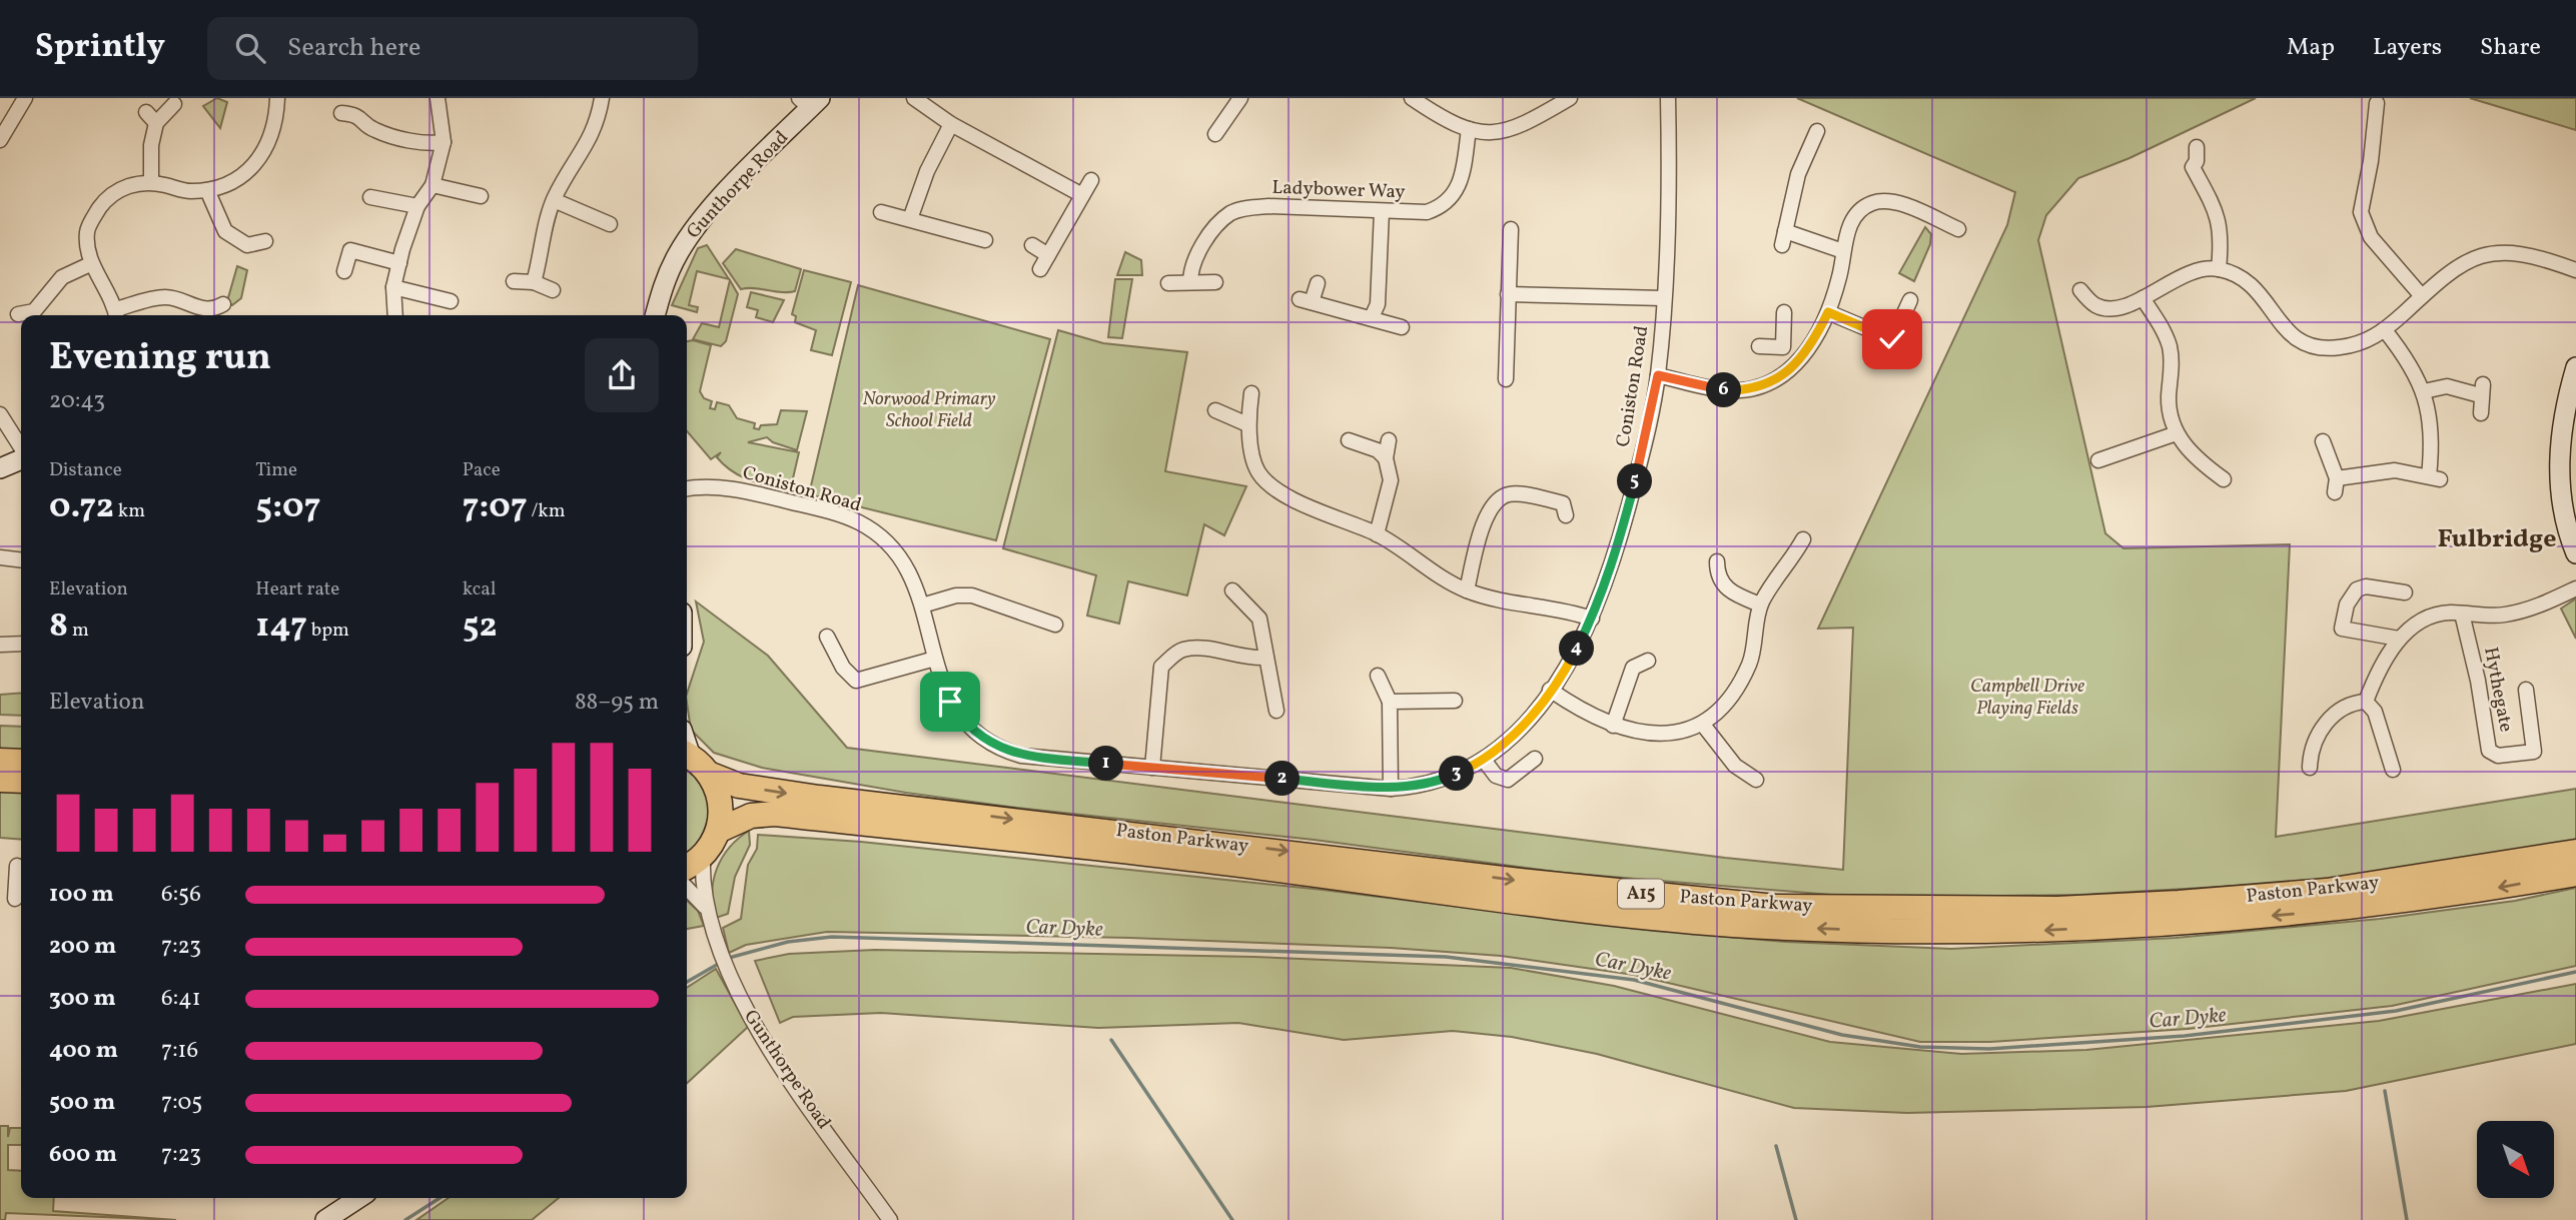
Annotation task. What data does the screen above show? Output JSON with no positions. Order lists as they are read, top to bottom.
{
  "streets": {
    "highway": ["Paston Parkway", "A15"],
    "street": [
      "Gunthorpe Road",
      "Ladybower Way",
      "Coniston Road",
      "Hythegate"
    ]
  },
  "districts": ["Fulbridge"],
  "water": ["Car Dyke"],
  "parks": ["Norwood Primary School Field", "Campbell Drive Playing Fields"],
  "north": "bottom right",
  "page": {
    "header": "Sprintly",
    "search": "Search here",
    "nav": ["Map", "Layers", "Share"],
    "heading": ["Evening run", "20:43"],
    "pins": [
      "6",
      "5",
      "4",
      "1",
      "3",
      "2"
    ],
    "stats": [
      ["Distance", "0.72 km"],
      ["Time", "5:07"],
      ["Pace", "7:07 /km"],
      ["Elevation", "8 m"],
      ["Heart rate", "147 bpm"],
      ["kcal", "52"]
    ],
    "chart": ["Elevation", "88–95 m"],
    "list": [
      {
        "name": "100 m",
        "note": "6:56"
      },
      {
        "name": "200 m",
        "note": "7:23"
      },
      {
        "name": "300 m",
        "note": "6:41"
      },
      {
        "name": "400 m",
        "note": "7:16"
      },
      {
        "name": "500 m",
        "note": "7:05"
      },
      {
        "name": "600 m",
        "note": "7:23"
      }
    ]
  }
}
